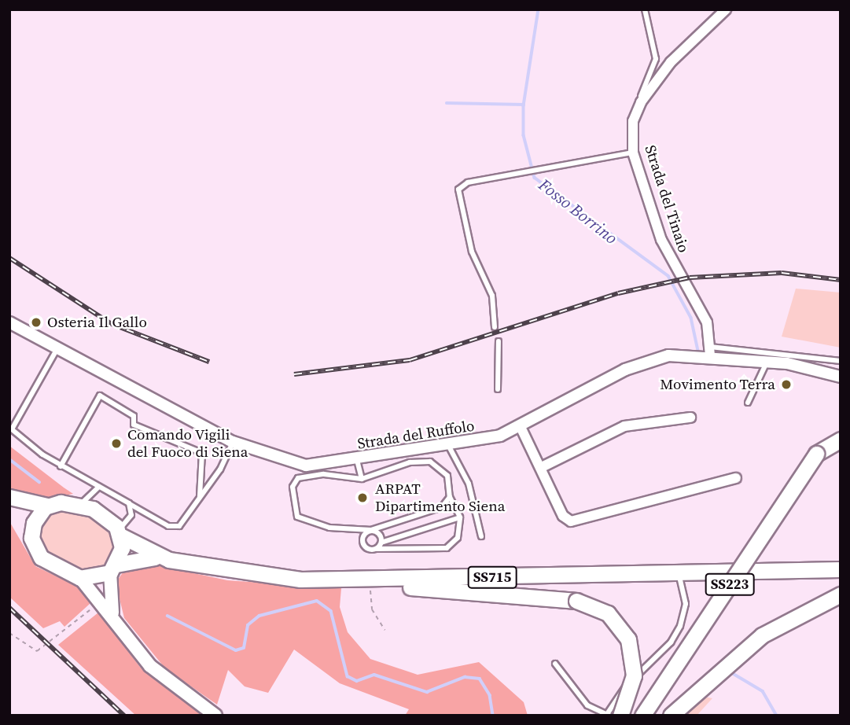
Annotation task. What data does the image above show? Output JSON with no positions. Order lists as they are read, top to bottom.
{
  "streets": {
    "main road": ["SS715", "SS223"],
    "street": ["Strada del Tinaio", "Strada del Ruffolo"]
  },
  "crossings": [
    ["Strada del Tinaio", "Strada del Ruffolo"],
    ["SS715", "SS223"]
  ],
  "water": ["Fosso Borrino"],
  "places": [
    "Osteria Il Gallo",
    "Movimento Terra",
    "Comando Vigili del Fuoco di Siena",
    "ARPAT Dipartimento Siena"
  ]
}
